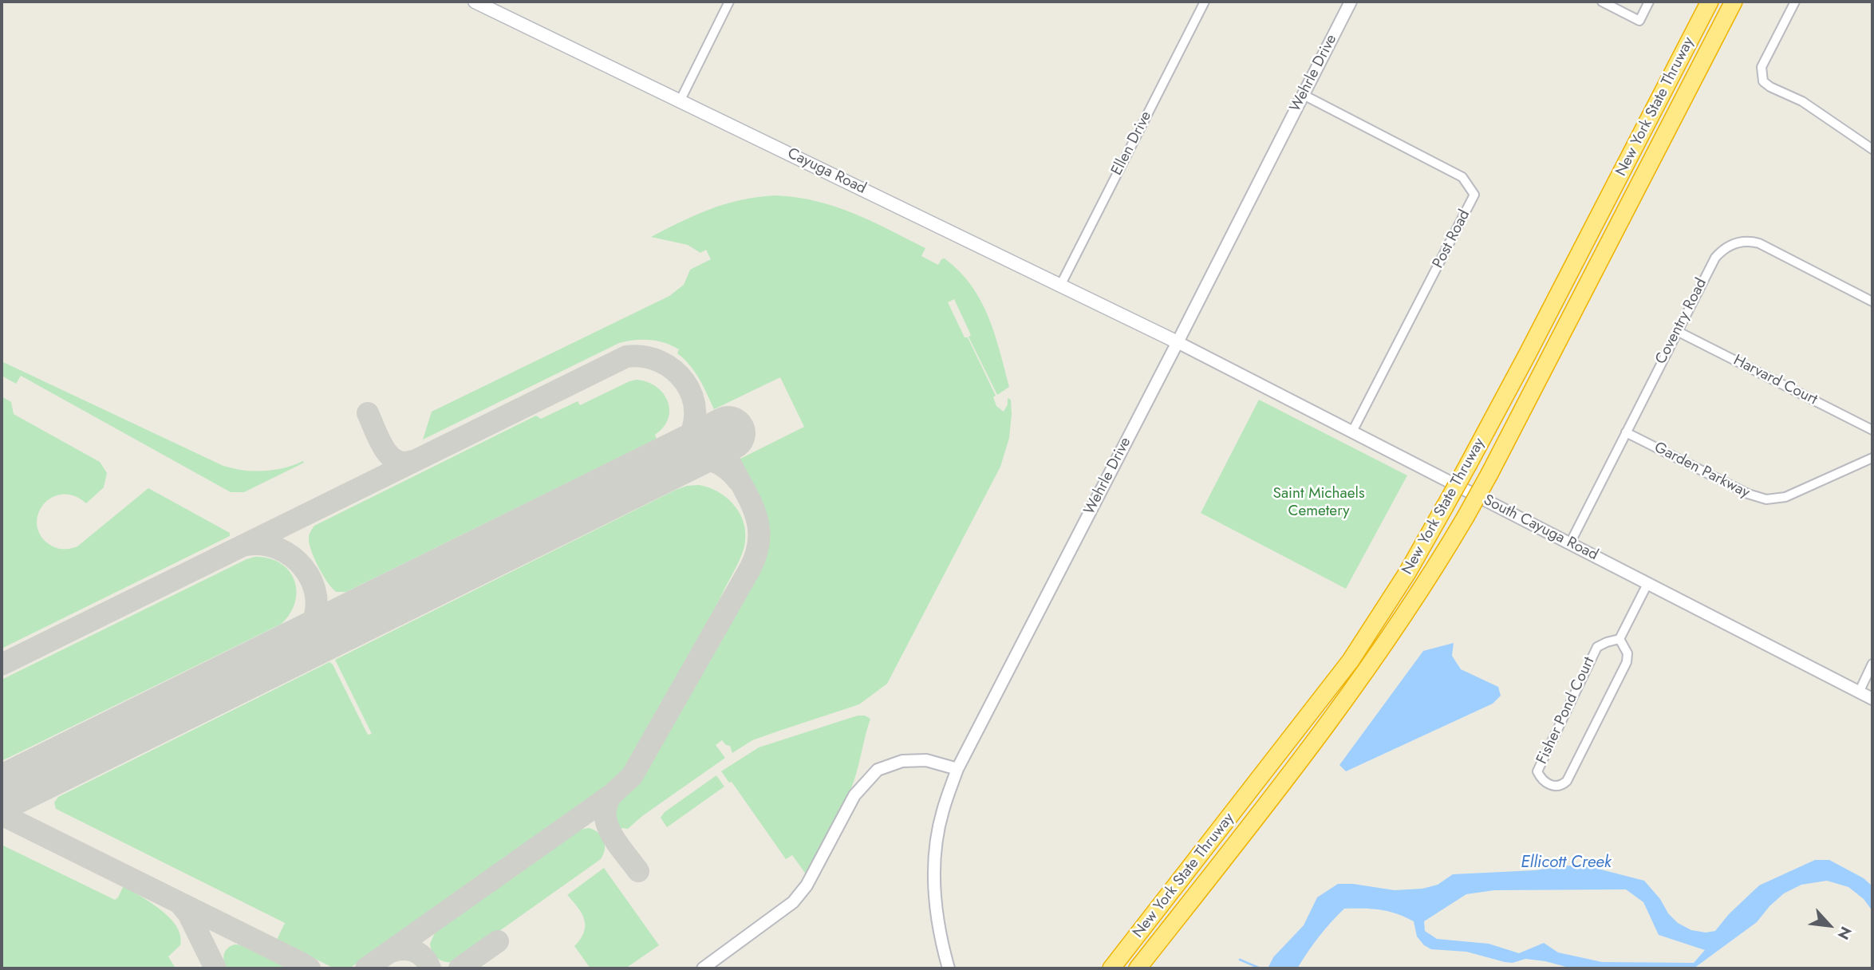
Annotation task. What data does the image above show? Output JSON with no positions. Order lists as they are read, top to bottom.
{
  "streets": {
    "highway": ["New York State Thruway"],
    "main road": ["Cayuga Road"],
    "street": [
      "Wehrle Drive",
      "Ellen Drive",
      "Post Road",
      "Coventry Road",
      "Harvard Court",
      "Garden Parkway",
      "South Cayuga Road",
      "Fisher Pond Court"
    ]
  },
  "crossings": [
    ["Wehrle Drive", "Cayuga Road"],
    ["Wehrle Drive", "Post Road"],
    ["Wehrle Drive", "South Cayuga Road"],
    ["Ellen Drive", "Cayuga Road"],
    ["Cayuga Road", "South Cayuga Road"],
    ["Post Road", "South Cayuga Road"],
    ["Coventry Road", "Harvard Court"],
    ["Coventry Road", "Garden Parkway"],
    ["Coventry Road", "South Cayuga Road"]
  ],
  "water": ["Ellicott Creek"],
  "parks": ["Saint Michaels Cemetery"],
  "north": "bottom right"
}
